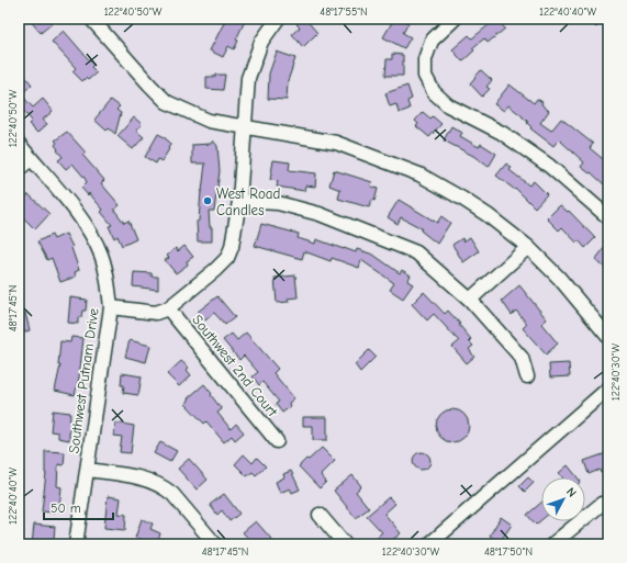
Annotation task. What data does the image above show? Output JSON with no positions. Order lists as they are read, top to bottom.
{
  "streets": {
    "street": ["Southwest 2nd Court", "Southwest Putnam Drive"]
  },
  "places": ["West Road Candles"],
  "scale_bar": "50 m",
  "north": "top right",
  "coordinates": [
    "122°40'50\"W",
    "48°17'55\"N",
    "122°40'40\"W",
    "48°17'45\"N",
    "122°40'30\"W",
    "48°17'50\"N"
  ]
}
